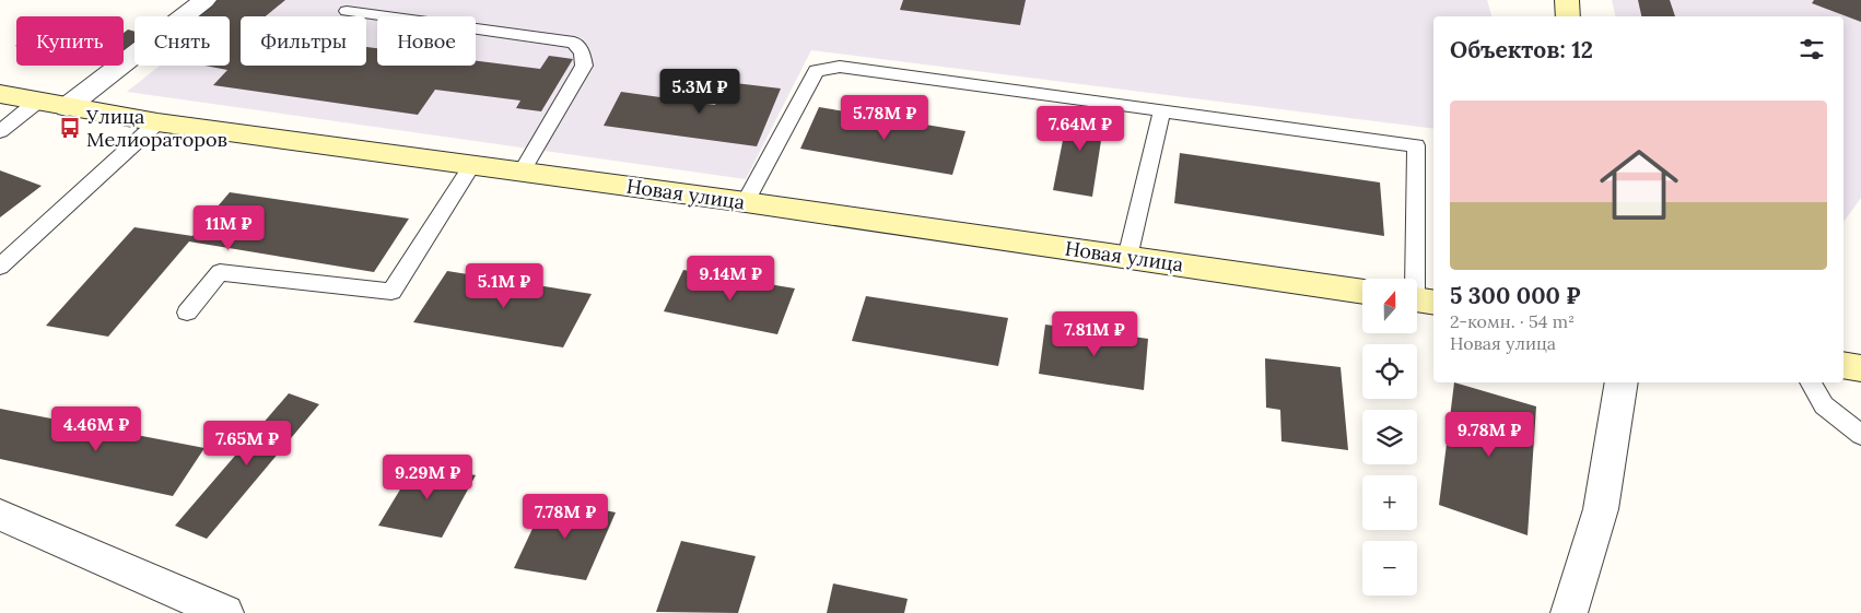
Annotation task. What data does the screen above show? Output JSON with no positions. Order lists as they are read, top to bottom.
{
  "streets": {
    "street": ["Новая улица"]
  },
  "places": {
    "bus stop": ["Улица Мелиораторов"]
  },
  "north": "top",
  "page": {
    "chip": [
      "Купить",
      "Снять",
      "Фильтры",
      "Новое"
    ],
    "heading": "Объектов: 12",
    "price": [
      "5.3M ₽",
      "5.78M ₽",
      "7.64M ₽",
      "11M ₽",
      "9.14M ₽",
      "5.1M ₽",
      "7.81M ₽",
      "4.46M ₽",
      "9.78M ₽",
      "7.65M ₽",
      "9.29M ₽",
      "7.78M ₽"
    ],
    "list": [
      {
        "name": "5 300 000 ₽",
        "note": "2-комн. · 54 m² · Новая улица"
      }
    ],
    "map_buttons": ["+", "−"]
  }
}
